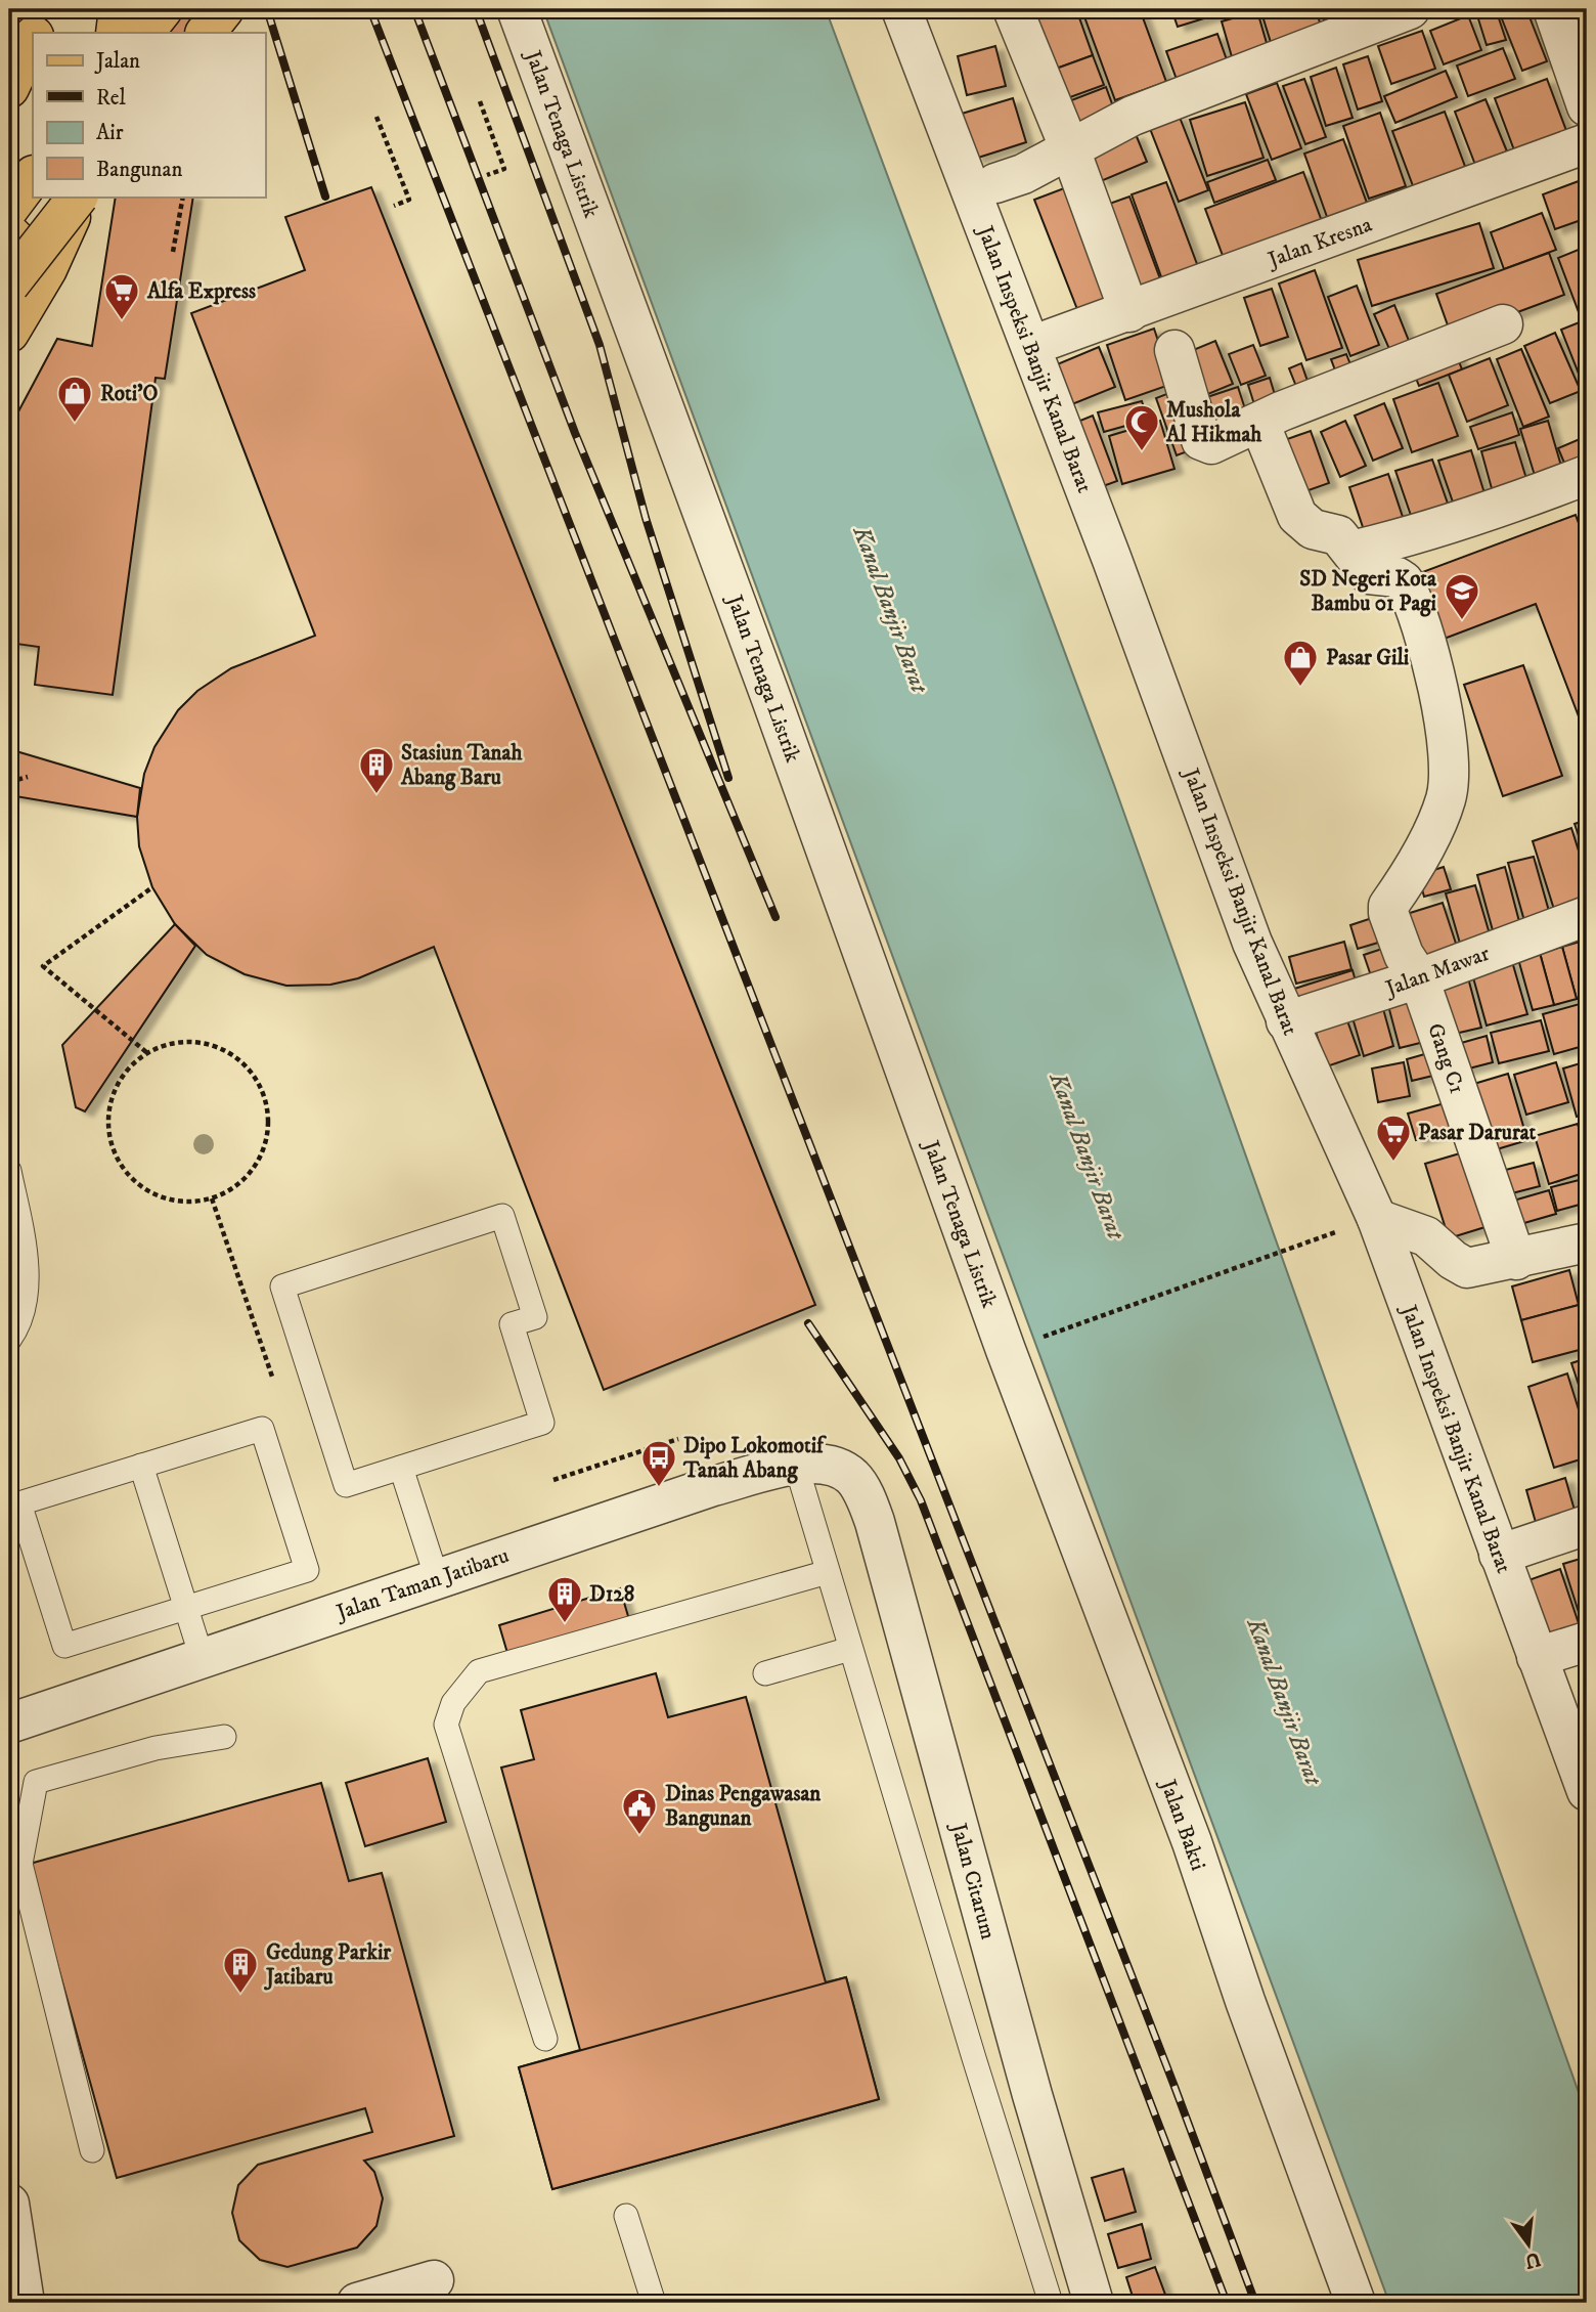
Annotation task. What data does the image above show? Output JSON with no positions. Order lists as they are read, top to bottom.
{
  "streets": {
    "street": [
      "Jalan Tenaga Listrik",
      "Jalan Kresna",
      "Jalan Inspeksi Banjir Kanal Barat",
      "Jalan Mawar",
      "Gang C1",
      "Jalan Taman Jatibaru",
      "Jalan Bakti",
      "Jalan Citarum"
    ]
  },
  "crossings": [
    ["Jalan Tenaga Listrik", "Jalan Bakti"],
    ["Jalan Inspeksi Banjir Kanal Barat", "Jalan Mawar"],
    ["Jalan Mawar", "Gang C1"],
    ["Jalan Taman Jatibaru", "Jalan Citarum"]
  ],
  "water": ["Kanal Banjir Barat"],
  "places": {
    "supermarket": ["Alfa Express", "Pasar Darurat"],
    "shop": ["Roti'O", "Pasar Gili"],
    "mosque": ["Mushola Al Hikmah"],
    "school or university": ["SD Negeri Kota Bambu 01 Pagi"],
    "building": ["Stasiun Tanah Abang Baru", "D128", "Gedung Parkir Jatibaru"],
    "bus stop": ["Dipo Lokomotif Tanah Abang"],
    "public building": ["Dinas Pengawasan Bangunan"]
  },
  "legend": [
    "Jalan",
    "Rel",
    "Air",
    "Bangunan"
  ],
  "north": "bottom"
}
